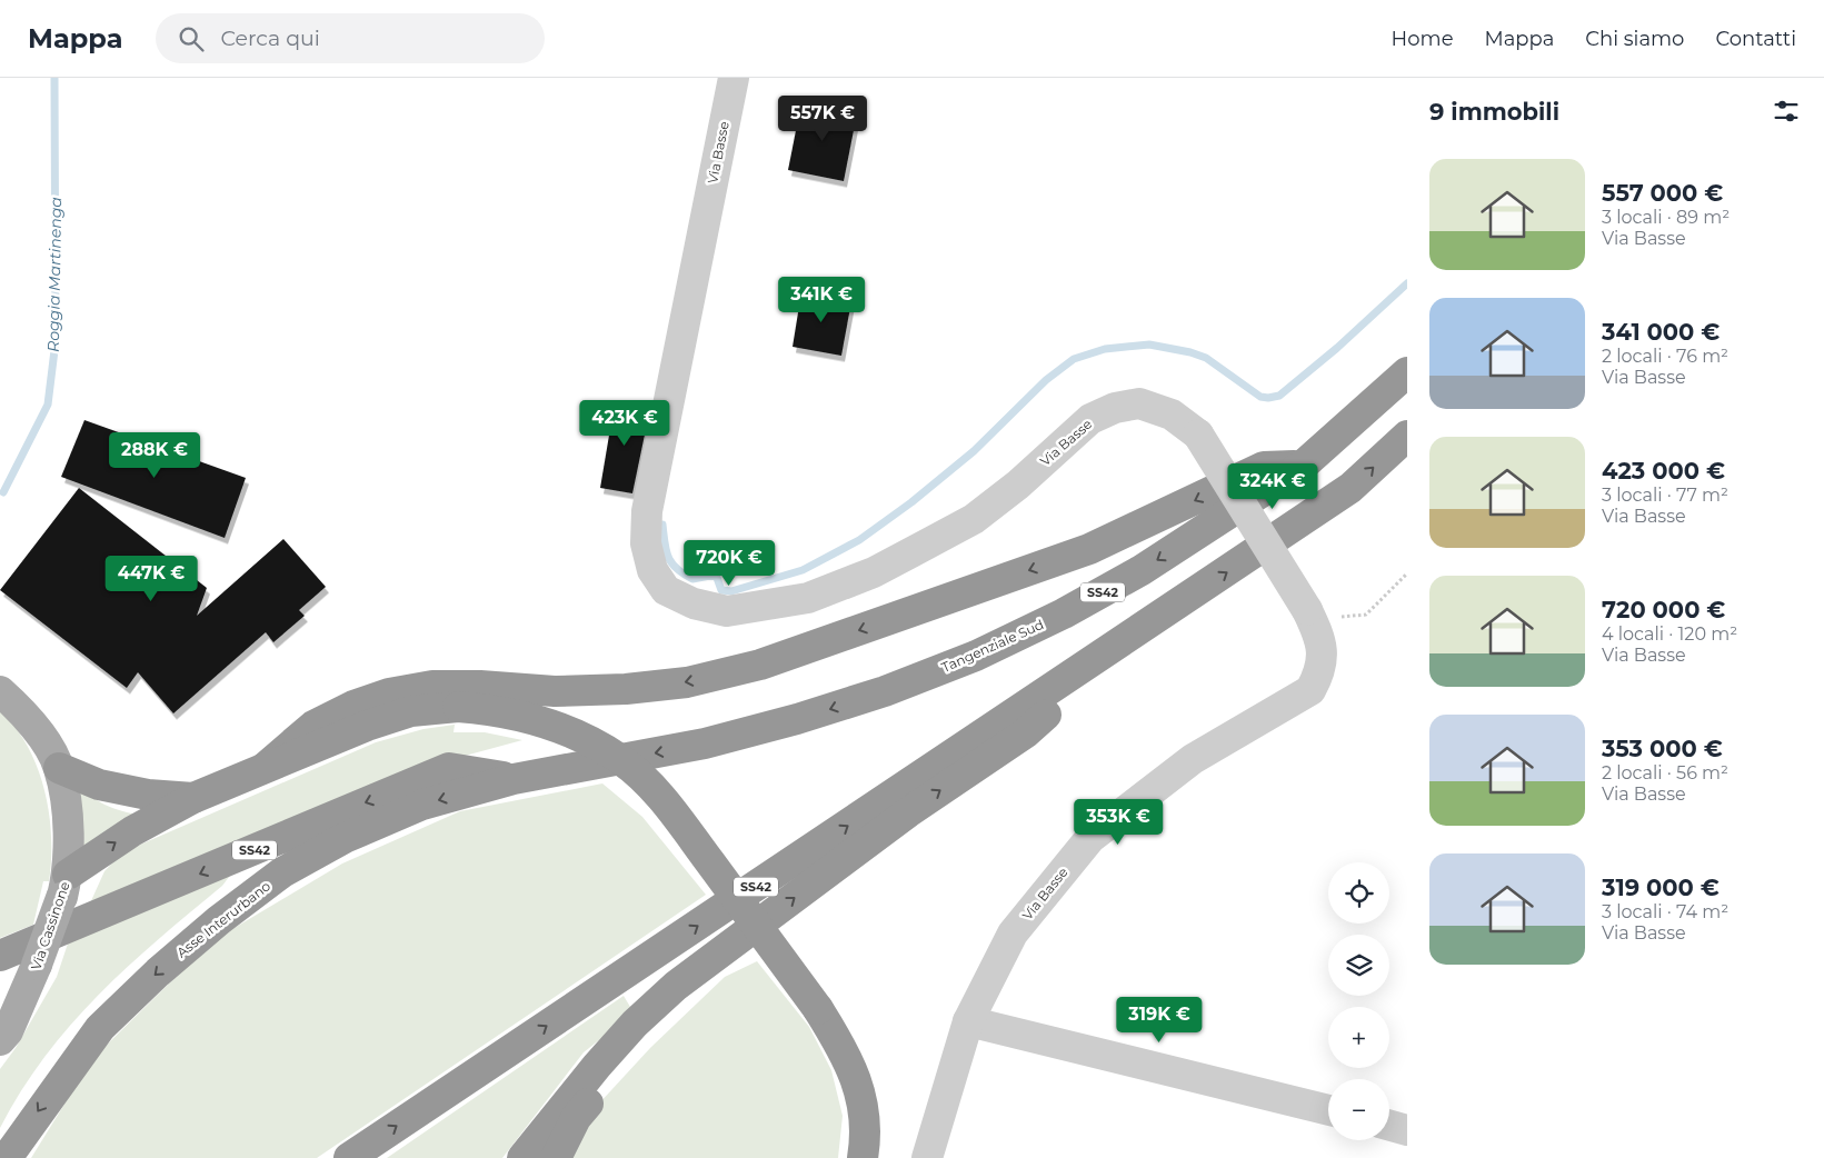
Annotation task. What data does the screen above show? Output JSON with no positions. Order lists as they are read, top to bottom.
{
  "streets": {
    "highway": ["SS42", "Tangenziale Sud", "Asse Interurbano"],
    "main road": ["Via Cassinone"],
    "street": ["Via Basse"]
  },
  "crossings": [
    ["SS42", "Tangenziale Sud"],
    ["SS42", "Asse Interurbano"],
    ["Tangenziale Sud", "Asse Interurbano"]
  ],
  "water": ["Roggia Martinenga"],
  "page": {
    "header": "Mappa",
    "search": "Cerca qui",
    "nav": [
      "Home",
      "Mappa",
      "Chi siamo",
      "Contatti"
    ],
    "heading": "9 immobili",
    "price": [
      "557K €",
      "341K €",
      "423K €",
      "288K €",
      "324K €",
      "720K €",
      "447K €",
      "353K €",
      "319K €"
    ],
    "list": [
      {
        "name": "557 000 €",
        "note": "3 locali · 89 m² · Via Basse"
      },
      {
        "name": "341 000 €",
        "note": "2 locali · 76 m² · Via Basse"
      },
      {
        "name": "423 000 €",
        "note": "3 locali · 77 m² · Via Basse"
      },
      {
        "name": "720 000 €",
        "note": "4 locali · 120 m² · Via Basse"
      },
      {
        "name": "353 000 €",
        "note": "2 locali · 56 m² · Via Basse"
      },
      {
        "name": "319 000 €",
        "note": "3 locali · 74 m² · Via Basse"
      }
    ],
    "map_buttons": ["+", "−"]
  }
}
